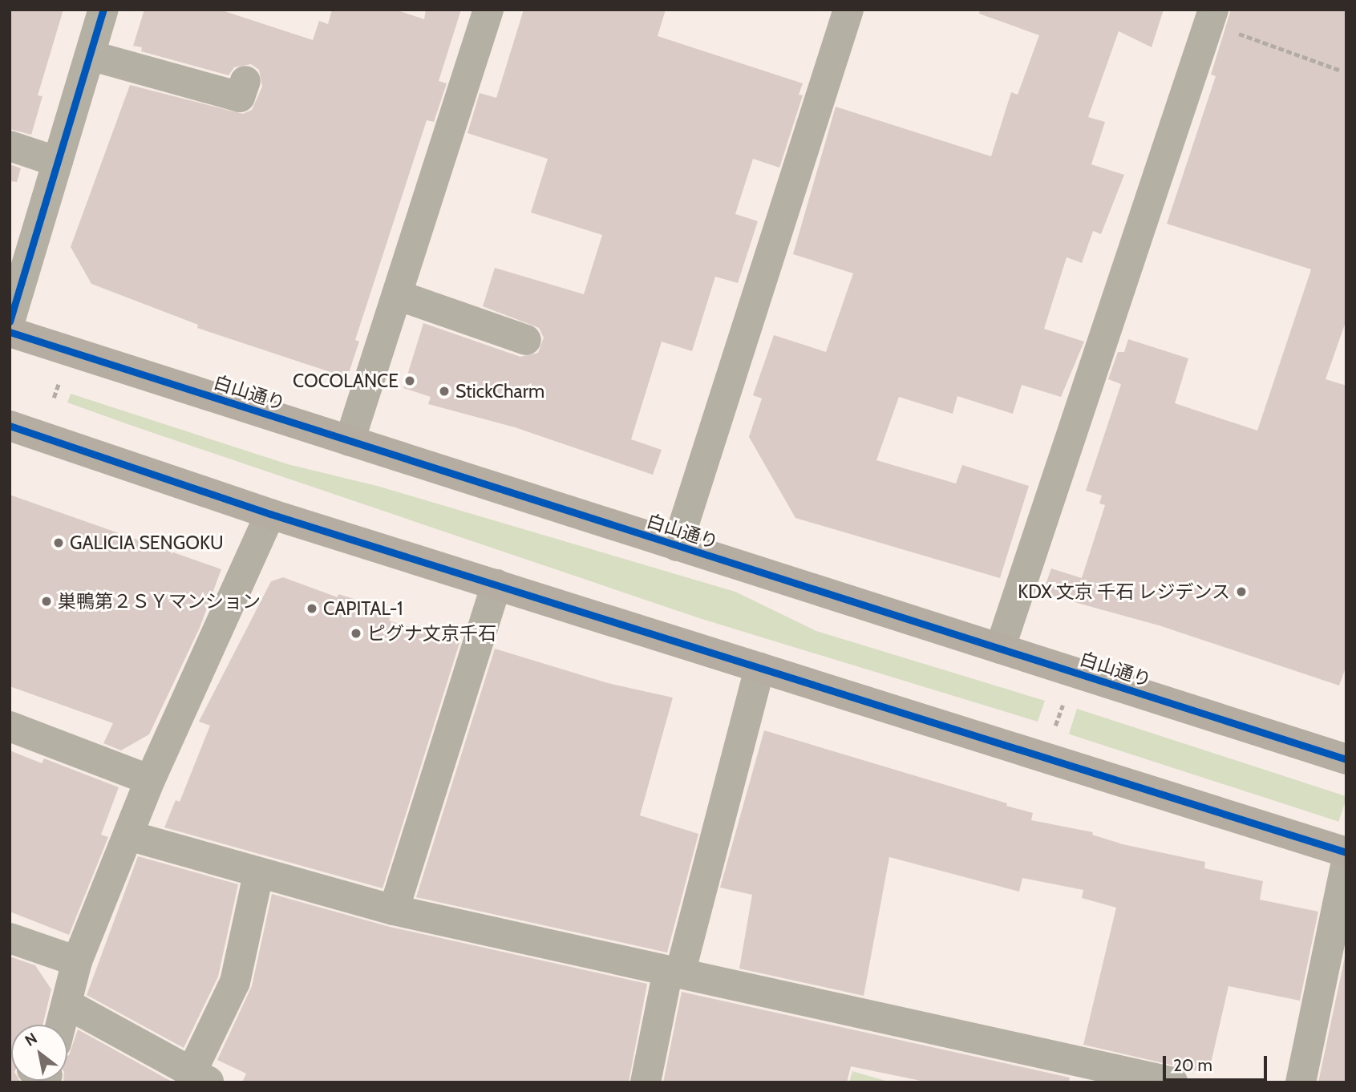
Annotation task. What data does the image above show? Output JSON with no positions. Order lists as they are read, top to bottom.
{
  "streets": {
    "highway": ["白山通り"]
  },
  "places": [
    "COCOLANCE",
    "StickCharm",
    "GALICIA SENGOKU",
    "KDX 文京 千石 レジデンス",
    "巣鴨第２ＳＹマンション",
    "CAPITAL-1",
    "ピグナ文京千石"
  ],
  "scale_bar": "20 m",
  "north": "top left"
}
